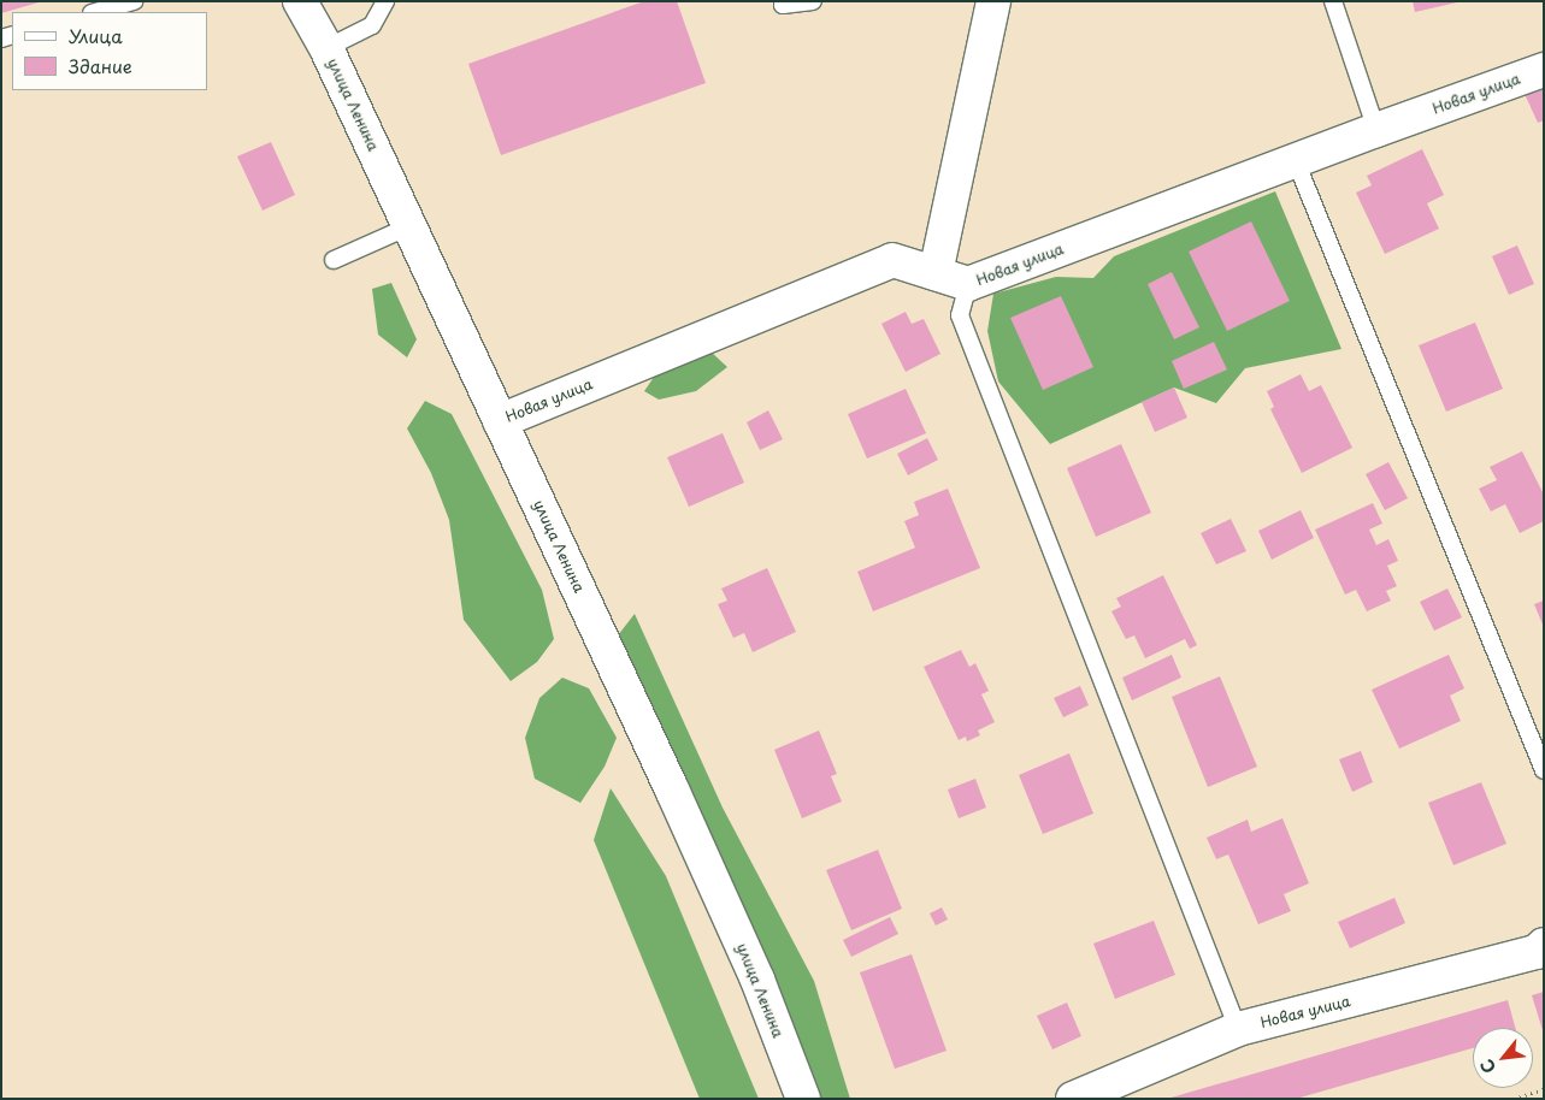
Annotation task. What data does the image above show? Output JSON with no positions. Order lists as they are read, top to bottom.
{
  "streets": {
    "street": ["Новая улица", "улица Ленина"]
  },
  "crossings": [
    ["Новая улица", "улица Ленина"]
  ],
  "legend": ["Улица", "Здание"],
  "north": "bottom left"
}
